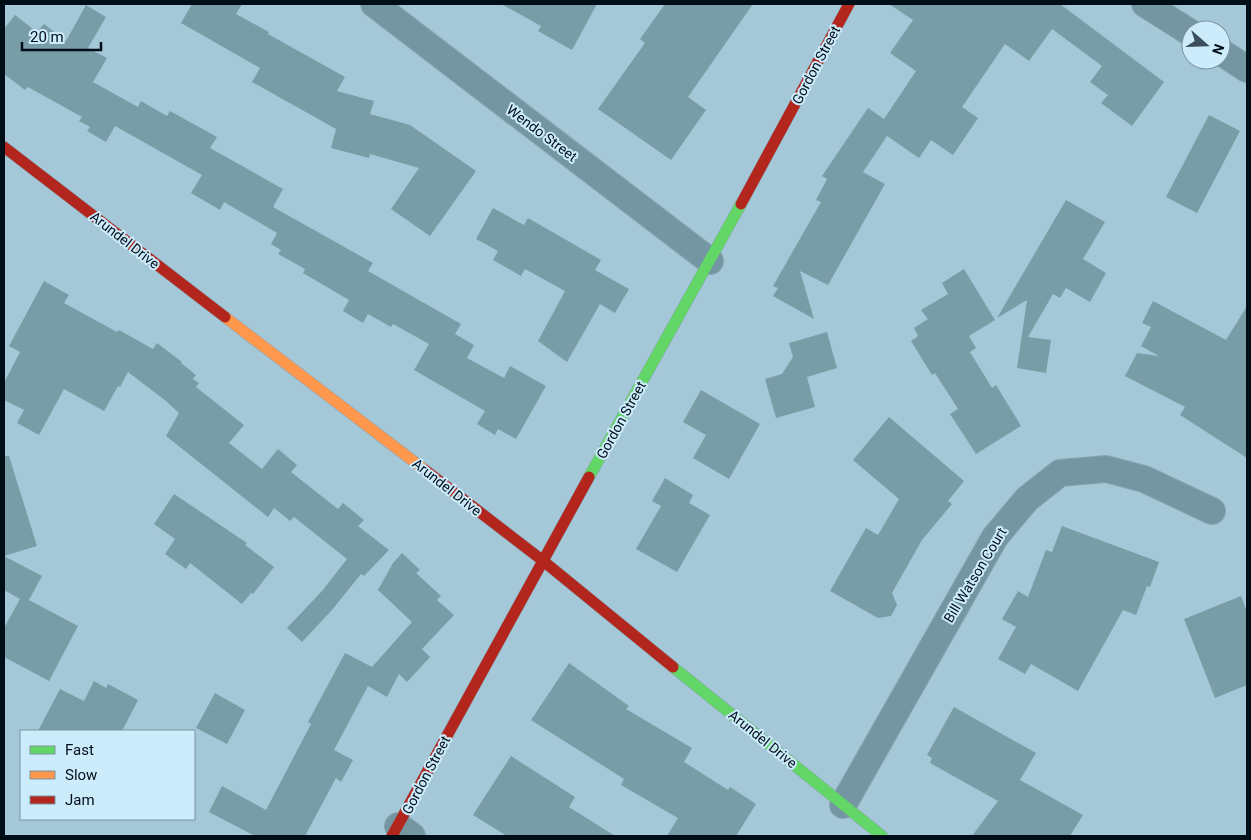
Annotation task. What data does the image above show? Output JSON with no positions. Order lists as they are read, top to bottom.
{
  "streets": {
    "street": [
      "Gordon Street",
      "Wendo Street",
      "Arundel Drive",
      "Bill Watson Court"
    ]
  },
  "crossings": [
    ["Gordon Street", "Wendo Street"],
    ["Gordon Street", "Arundel Drive"],
    ["Arundel Drive", "Bill Watson Court"]
  ],
  "legend": ["Fast", "Slow", "Jam"],
  "scale_bar": "20 m",
  "north": "right"
}
